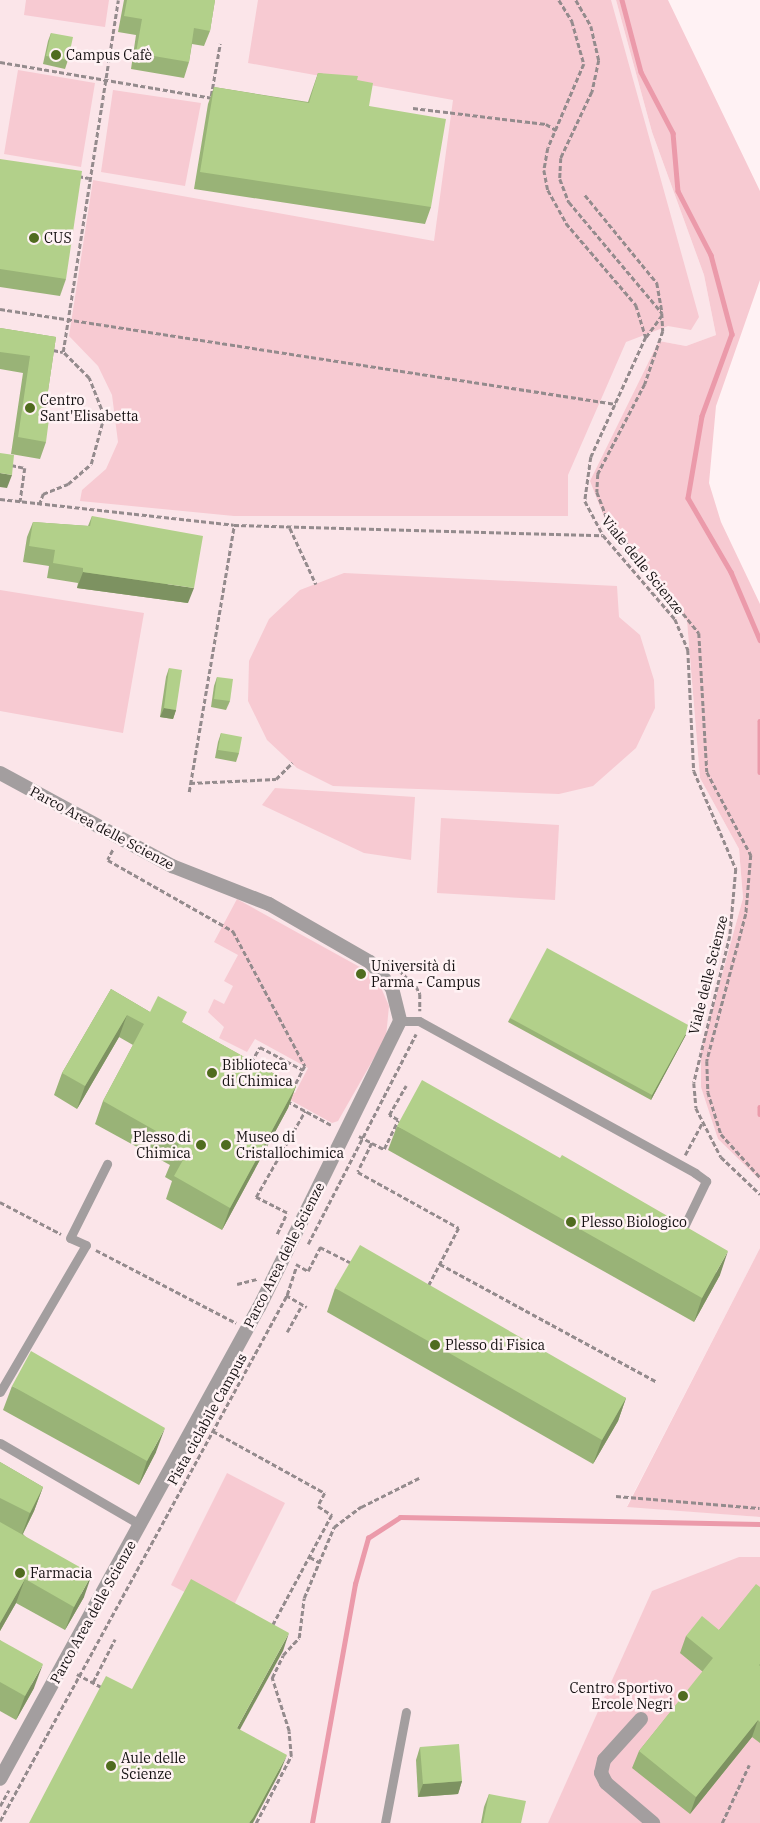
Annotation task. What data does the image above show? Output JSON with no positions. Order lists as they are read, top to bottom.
{
  "streets": {
    "street": ["Parco Area delle Scienze"],
    "path": ["Viale delle Scienze", "Pista ciclabile Campus"]
  },
  "places": [
    "Campus Cafè",
    "CUS",
    "Centro Sant'Elisabetta",
    "Università di Parma - Campus",
    "Biblioteca di Chimica",
    "Plesso di Chimica",
    "Museo di Cristallochimica",
    "Plesso Biologico",
    "Plesso di Fisica",
    "Farmacia",
    "Centro Sportivo Ercole Negri",
    "Aule delle Scienze"
  ]
}
